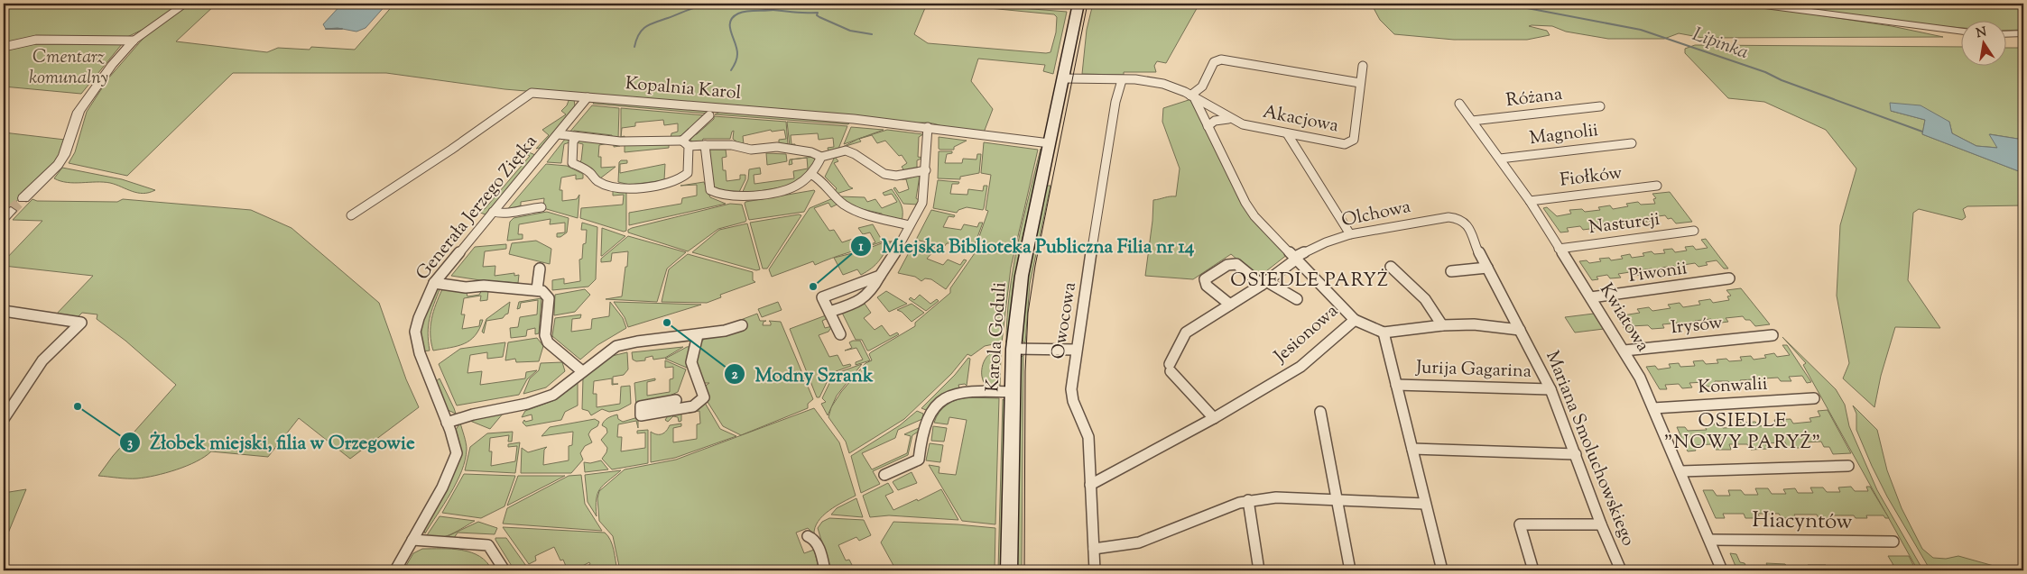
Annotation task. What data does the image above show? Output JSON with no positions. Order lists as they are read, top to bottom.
{
  "streets": {
    "main road": ["Karola Goduli"],
    "street": [
      "Kopalnia Karol",
      "Różana",
      "Akacjowa",
      "Magnolii",
      "Fiołków",
      "Generała Jerzego Ziętka",
      "Olchowa",
      "Nasturcji",
      "Piwonii",
      "Kwiatowa",
      "Owocowa",
      "Irysów",
      "Jesionowa",
      "Jurija Gagarina",
      "Konwalii",
      "Mariana Smoluchowskiego",
      "Hiacyntów"
    ]
  },
  "crossings": [
    ["Kopalnia Karol", "Generała Jerzego Ziętka"],
    ["Kopalnia Karol", "Karola Goduli"],
    ["Różana", "Kwiatowa"],
    ["Akacjowa", "Owocowa"],
    ["Akacjowa", "Jesionowa"],
    ["Akacjowa", "Karola Goduli"],
    ["Magnolii", "Kwiatowa"],
    ["Fiołków", "Kwiatowa"],
    ["Olchowa", "Jesionowa"],
    ["Olchowa", "Mariana Smoluchowskiego"],
    ["Nasturcji", "Kwiatowa"],
    ["Piwonii", "Kwiatowa"],
    ["Kwiatowa", "Irysów"],
    ["Kwiatowa", "Konwalii"],
    ["Kwiatowa", "Hiacyntów"],
    ["Owocowa", "Jesionowa"],
    ["Jurija Gagarina", "Mariana Smoluchowskiego"]
  ],
  "districts": ["OSIEDLE PARYŻ", "OSIEDLE \"NOWY PARYŻ\""],
  "water": ["Lipinka"],
  "parks": ["Cmentarz komunalny"],
  "places": ["Miejska Biblioteka Publiczna Filia nr 14", "Modny Szrank", "Żłobek miejski, filia w Orzegowie"],
  "north": "top"
}
